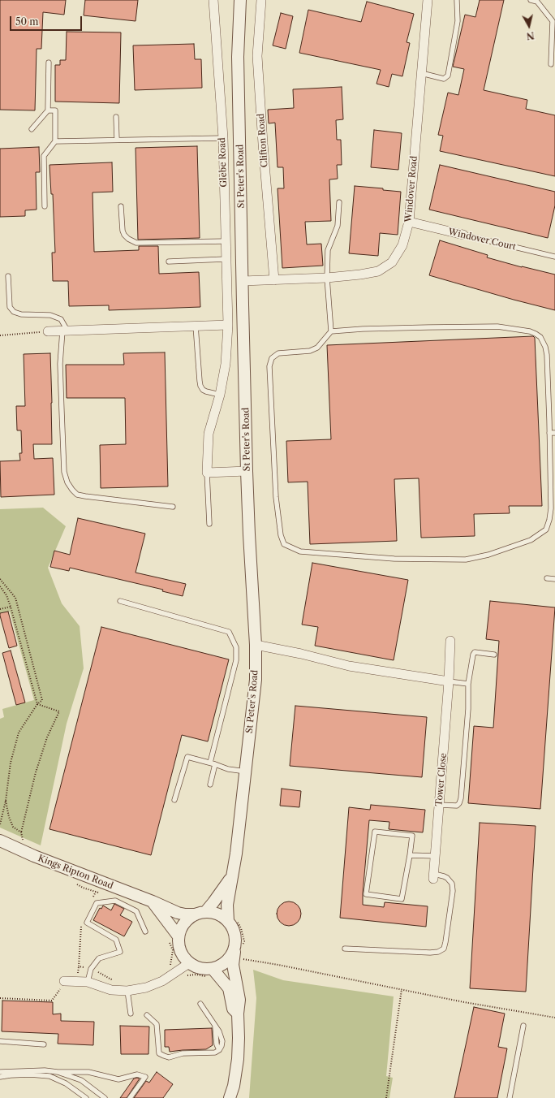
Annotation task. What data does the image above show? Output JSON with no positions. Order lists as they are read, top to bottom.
{
  "streets": {
    "street": [
      "Clifton Road",
      "Glebe Road",
      "St Peter's Road",
      "Windover Road",
      "Windover Court",
      "Tower Close",
      "Kings Ripton Road"
    ]
  },
  "crossings": [
    ["Clifton Road", "Windover Road"],
    ["St Peter's Road", "Windover Road"],
    ["St Peter's Road", "Kings Ripton Road"],
    ["Windover Road", "Windover Court"]
  ],
  "scale_bar": "50 m",
  "north": "bottom"
}
